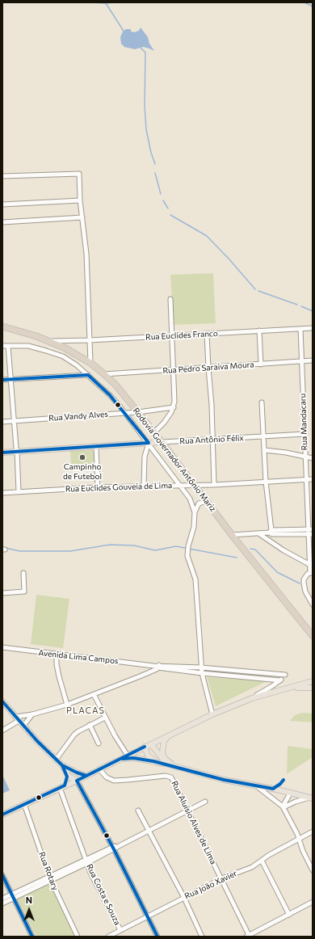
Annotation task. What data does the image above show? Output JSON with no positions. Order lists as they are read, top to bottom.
{
  "streets": {
    "highway": ["Rodovia Governador Antônio Mariz"],
    "main road": ["Rua Antônio Félix"],
    "street": [
      "Rua Euclides Franco",
      "Rua Pedro Saraiva Moura",
      "Rua Vandy Alves",
      "Rua Mandacaru",
      "Rua Euclides Gouveia de Lima",
      "Avenida Lima Campos",
      "Rua Aluísio Alves de Lima",
      "Rua Rotary",
      "Rua João Xavier",
      "Rua Costa e Souza"
    ]
  },
  "crossings": [
    ["Rua Euclides Franco", "Rua Mandacaru"],
    ["Rua Euclides Franco", "Rodovia Governador Antônio Mariz"],
    ["Rua Pedro Saraiva Moura", "Rua Mandacaru"],
    ["Rua Pedro Saraiva Moura", "Rodovia Governador Antônio Mariz"],
    ["Rua Vandy Alves", "Rodovia Governador Antônio Mariz"],
    ["Rua Mandacaru", "Rua Antônio Félix"],
    ["Rua Mandacaru", "Rua Euclides Gouveia de Lima"],
    ["Rua Antônio Félix", "Rodovia Governador Antônio Mariz"],
    ["Rodovia Governador Antônio Mariz", "Rua Euclides Gouveia de Lima"],
    ["Rua Aluísio Alves de Lima", "Rua João Xavier"],
    ["Rua João Xavier", "Rua Costa e Souza"]
  ],
  "districts": ["PLACAS"],
  "places": ["Campinho de Futebol"],
  "north": "top"
}
